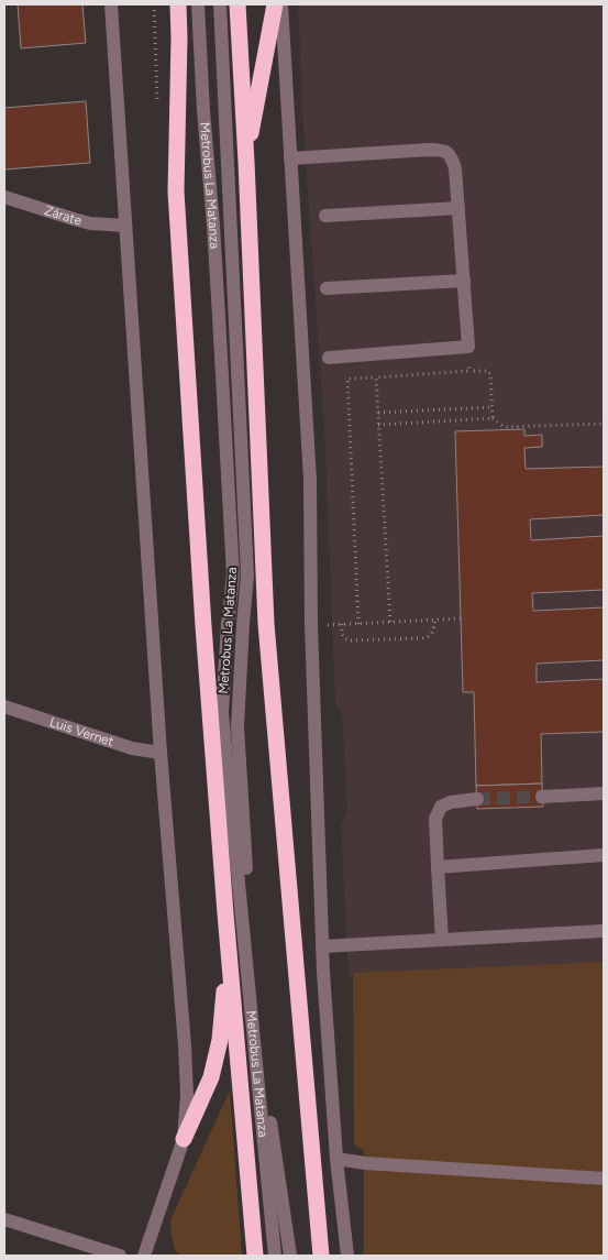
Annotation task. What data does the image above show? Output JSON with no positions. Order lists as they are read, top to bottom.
{
  "streets": {
    "street": ["Metrobus La Matanza", "Zárate", "Luis Vernet"]
  }
}
